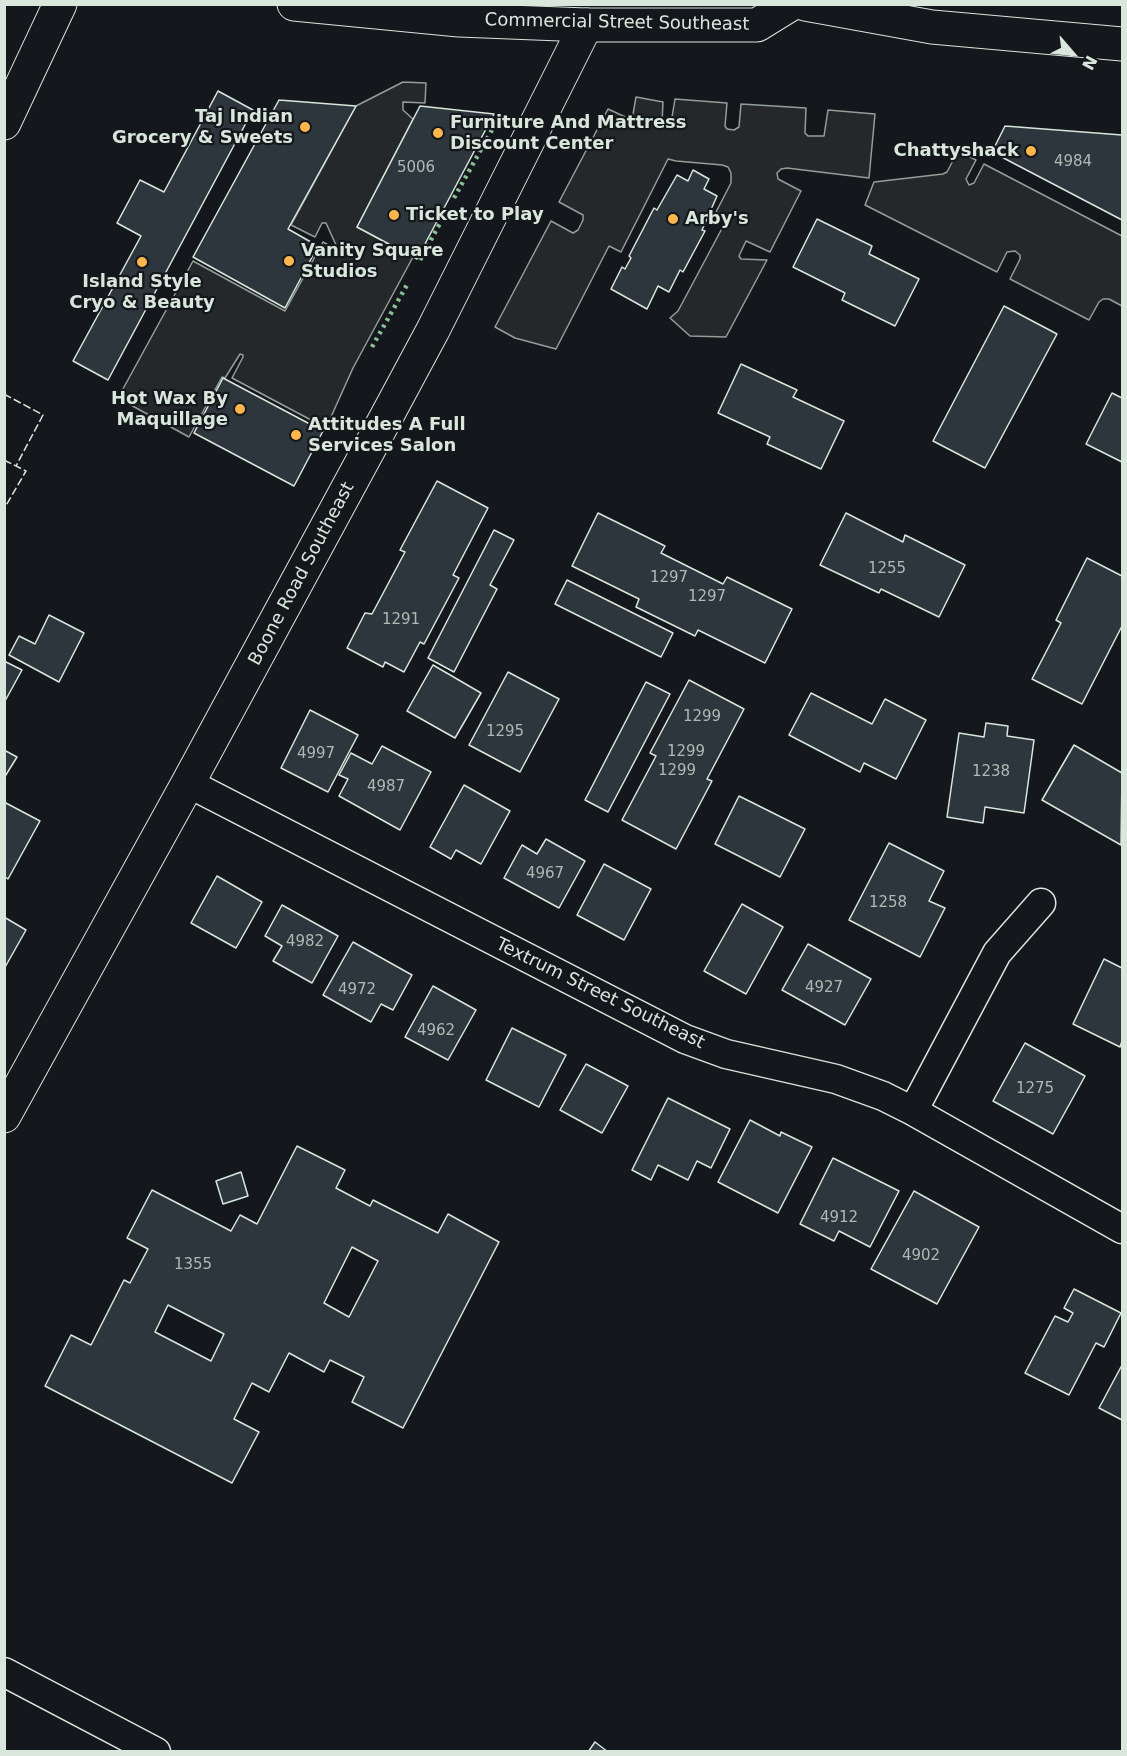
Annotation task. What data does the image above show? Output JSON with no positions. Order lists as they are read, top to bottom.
{
  "streets": {
    "street": ["Commercial Street Southeast", "Boone Road Southeast", "Textrum Street Southeast"]
  },
  "crossings": [
    ["Commercial Street Southeast", "Boone Road Southeast"],
    ["Boone Road Southeast", "Textrum Street Southeast"]
  ],
  "places": [
    "Taj Indian Grocery & Sweets",
    "Furniture And Mattress Discount Center",
    "Chattyshack",
    "Ticket to Play",
    "Arby's",
    "Vanity Square Studios",
    "Island Style Cryo & Beauty",
    "Hot Wax By Maquillage",
    "Attitudes A Full Services Salon"
  ],
  "house_numbers": [
    "4984",
    "5006",
    "1255",
    "1297",
    "1297",
    "1291",
    "1299",
    "1295",
    "1299",
    "4997",
    "1299",
    "1238",
    "4987",
    "4967",
    "1258",
    "4982",
    "4927",
    "4972",
    "4962",
    "1275",
    "4912",
    "4902",
    "1355"
  ],
  "north": "bottom right"
}
